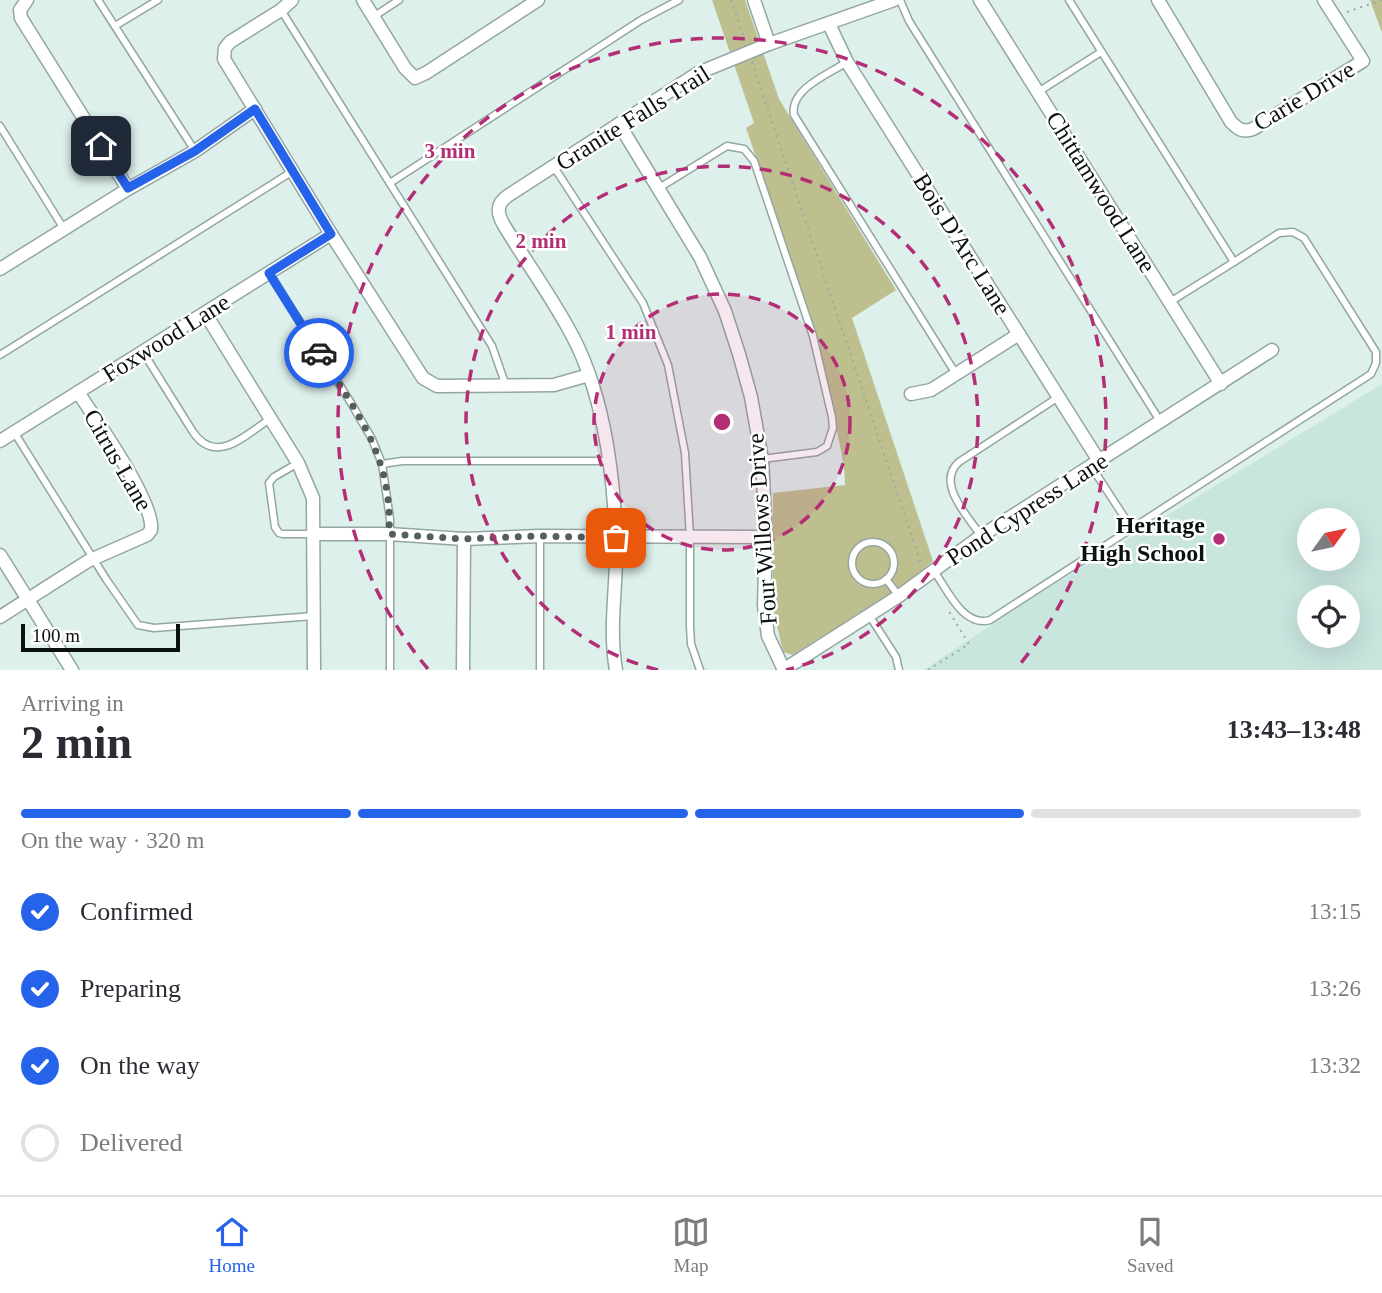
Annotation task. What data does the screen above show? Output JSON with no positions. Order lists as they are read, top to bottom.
{
  "streets": {
    "street": [
      "Carie Drive",
      "Granite Falls Trail",
      "Chittamwood Lane",
      "Bois D'Arc Lane",
      "Foxwood Lane",
      "Citrus Lane",
      "Pond Cypress Lane",
      "Four Willows Drive"
    ]
  },
  "crossings": [
    ["Granite Falls Trail", "Bois D'Arc Lane"],
    ["Granite Falls Trail", "Four Willows Drive"],
    ["Chittamwood Lane", "Pond Cypress Lane"],
    ["Bois D'Arc Lane", "Pond Cypress Lane"],
    ["Foxwood Lane", "Citrus Lane"],
    ["Pond Cypress Lane", "Four Willows Drive"]
  ],
  "places": ["Heritage High School"],
  "scale_bar": "100 m",
  "north": "top right",
  "page": {
    "scale": "100 m",
    "heading": ["2 min", "Arriving in", "13:43–13:48"],
    "bar": "On the way · 320 m",
    "list": [
      ["Confirmed", "13:15"],
      ["Preparing", "13:26"],
      ["On the way", "13:32"],
      "Delivered"
    ],
    "tabs": ["Home", "Map", "Saved"]
  },
  "rings": ["3 min", "2 min", "1 min"]
}
